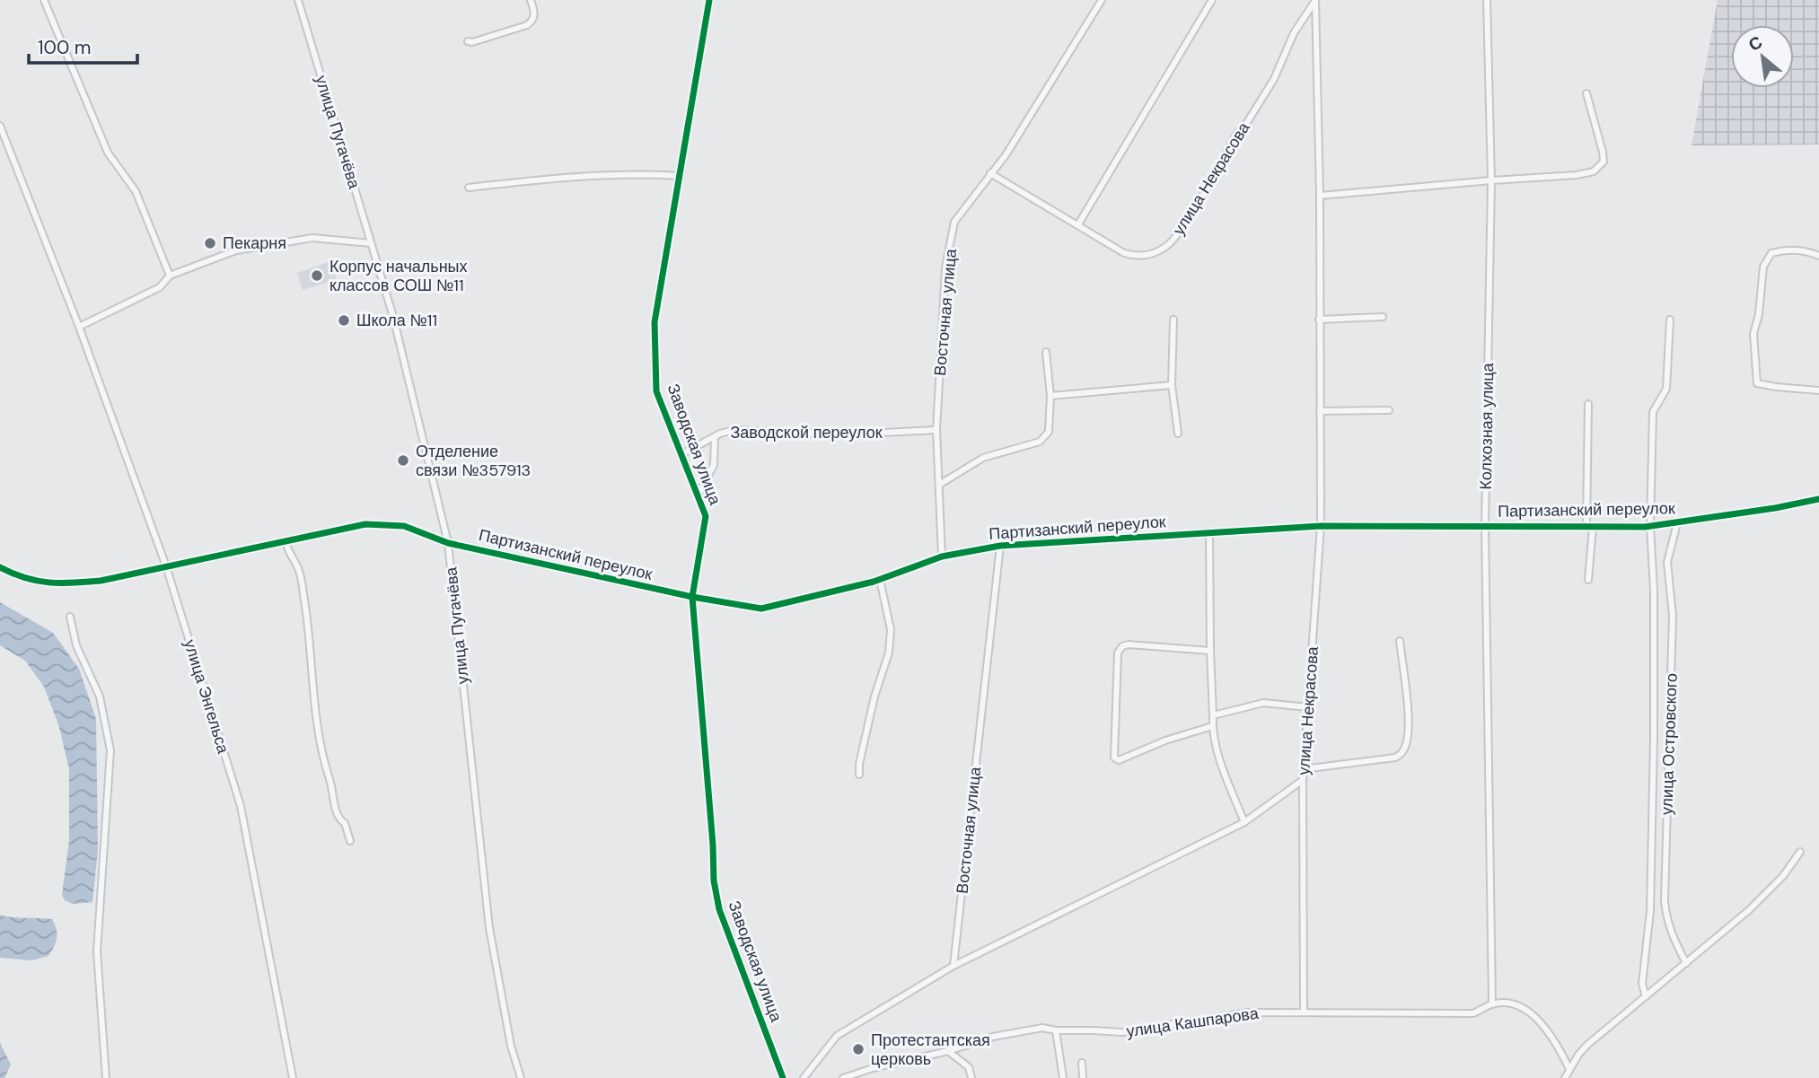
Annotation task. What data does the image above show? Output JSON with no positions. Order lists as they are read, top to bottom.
{
  "streets": {
    "street": [
      "улица Пугачёва",
      "улица Некрасова",
      "Восточная улица",
      "Колхозная улица",
      "Заводской переулок",
      "Заводская улица",
      "Партизанский переулок",
      "улица Энгельса",
      "улица Островского",
      "улица Кашпарова"
    ]
  },
  "crossings": [
    ["улица Пугачёва", "Партизанский переулок"],
    ["улица Некрасова", "Восточная улица"],
    ["улица Некрасова", "Партизанский переулок"],
    ["улица Некрасова", "улица Кашпарова"],
    ["Восточная улица", "Заводской переулок"],
    ["Восточная улица", "Партизанский переулок"],
    ["Колхозная улица", "Партизанский переулок"],
    ["Колхозная улица", "улица Кашпарова"],
    ["Заводской переулок", "Заводская улица"],
    ["Заводская улица", "Партизанский переулок"],
    ["Партизанский переулок", "улица Энгельса"],
    ["Партизанский переулок", "улица Островского"]
  ],
  "places": [
    "Пекарня",
    "Корпус начальных классов СОШ №11",
    "Школа №11",
    "Отделение связи №357913",
    "Протестантская церковь"
  ],
  "scale_bar": "100 m",
  "north": "top left"
}
